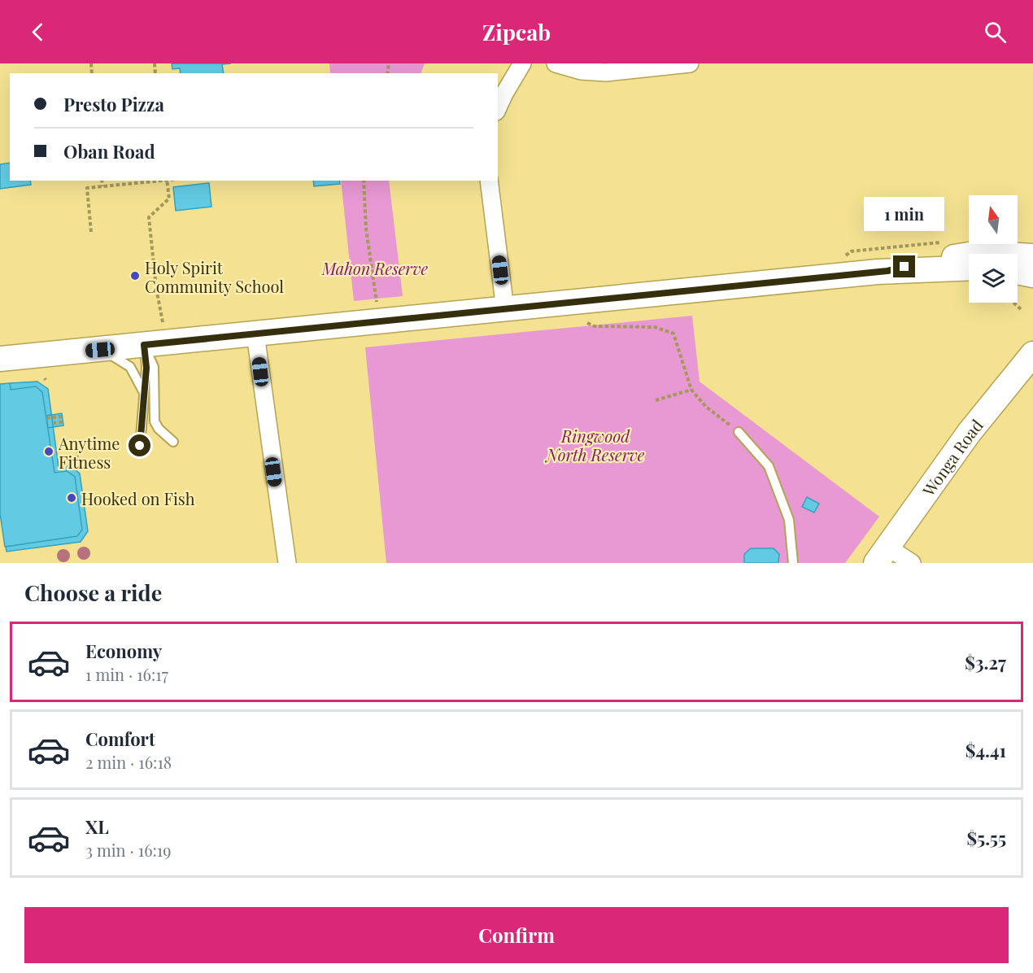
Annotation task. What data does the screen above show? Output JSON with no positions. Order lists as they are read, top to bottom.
{
  "streets": {
    "main road": ["Wonga Road"]
  },
  "parks": ["Mahon Reserve", "Ringwood North Reserve"],
  "places": ["Holy Spirit Community School", "Anytime Fitness", "Hooked on Fish"],
  "north": "top",
  "page": {
    "header": "Zipcab",
    "banner": ["Presto Pizza", "Oban Road"],
    "bubble": "1 min",
    "heading": "Choose a ride",
    "list": [
      {
        "name": "Economy",
        "note": "1 min · 16:17",
        "value": "$3.27"
      },
      {
        "name": "Comfort",
        "note": "2 min · 16:18",
        "value": "$4.41"
      },
      {
        "name": "XL",
        "note": "3 min · 16:19",
        "value": "$5.55"
      }
    ],
    "buttons": "Confirm"
  }
}
